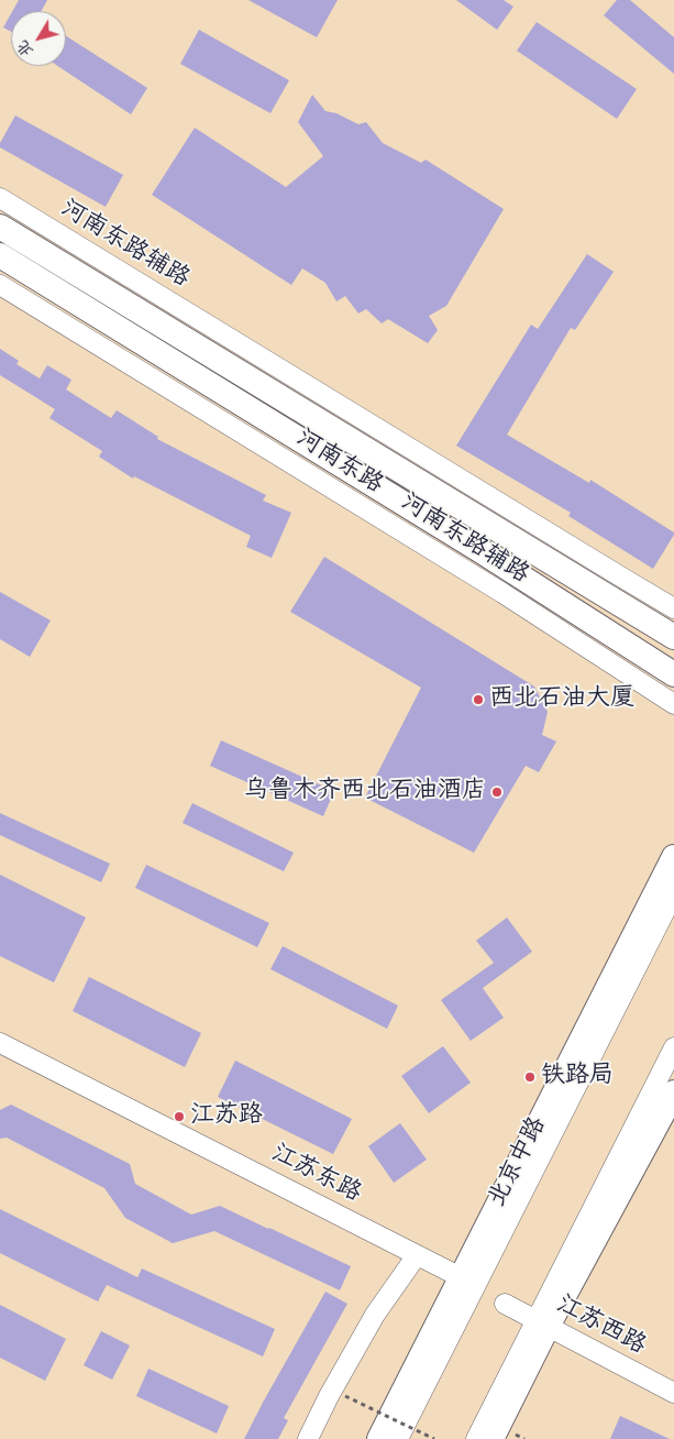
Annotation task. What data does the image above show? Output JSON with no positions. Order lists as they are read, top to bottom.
{
  "streets": {
    "main road": ["河南东路", "北京中路"],
    "street": ["河南东路辅路", "江苏东路", "江苏西路"]
  },
  "crossings": [
    ["北京中路", "江苏东路"]
  ],
  "places": [
    "西北石油大厦",
    "乌鲁木齐西北石油酒店",
    "铁路局",
    "江苏路"
  ],
  "north": "bottom left"
}
